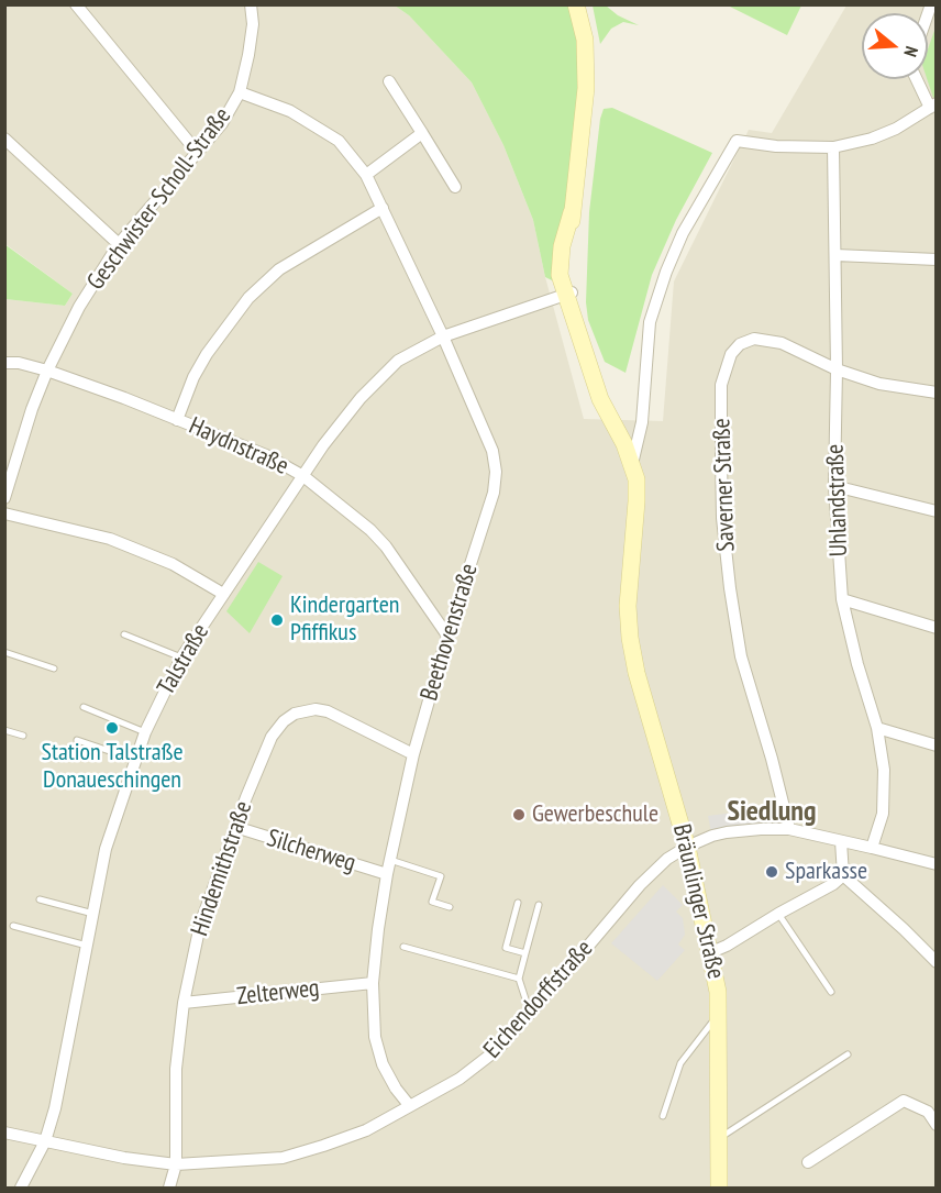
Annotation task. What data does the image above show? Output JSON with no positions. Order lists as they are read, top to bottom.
{
  "streets": {
    "main road": ["Bräunlinger Straße"],
    "street": [
      "Geschwister-Scholl-Straße",
      "Haydnstraße",
      "Saverner Straße",
      "Uhlandstraße",
      "Beethovenstraße",
      "Talstraße",
      "Silcherweg",
      "Hindemithstraße",
      "Zelterweg",
      "Eichendorffstraße"
    ]
  },
  "crossings": [
    ["Geschwister-Scholl-Straße", "Haydnstraße"],
    ["Geschwister-Scholl-Straße", "Beethovenstraße"],
    ["Haydnstraße", "Beethovenstraße"],
    ["Haydnstraße", "Talstraße"],
    ["Saverner Straße", "Uhlandstraße"],
    ["Saverner Straße", "Eichendorffstraße"],
    ["Uhlandstraße", "Bräunlinger Straße"],
    ["Uhlandstraße", "Eichendorffstraße"],
    ["Beethovenstraße", "Talstraße"],
    ["Beethovenstraße", "Silcherweg"],
    ["Beethovenstraße", "Hindemithstraße"],
    ["Beethovenstraße", "Zelterweg"],
    ["Beethovenstraße", "Eichendorffstraße"],
    ["Talstraße", "Bräunlinger Straße"],
    ["Talstraße", "Eichendorffstraße"],
    ["Silcherweg", "Hindemithstraße"],
    ["Hindemithstraße", "Zelterweg"],
    ["Hindemithstraße", "Eichendorffstraße"],
    ["Bräunlinger Straße", "Eichendorffstraße"]
  ],
  "districts": ["Siedlung"],
  "places": [
    "Kindergarten Pfiffikus",
    "Station Talstraße Donaueschingen",
    "Gewerbeschule",
    "Sparkasse"
  ],
  "north": "right"
}
